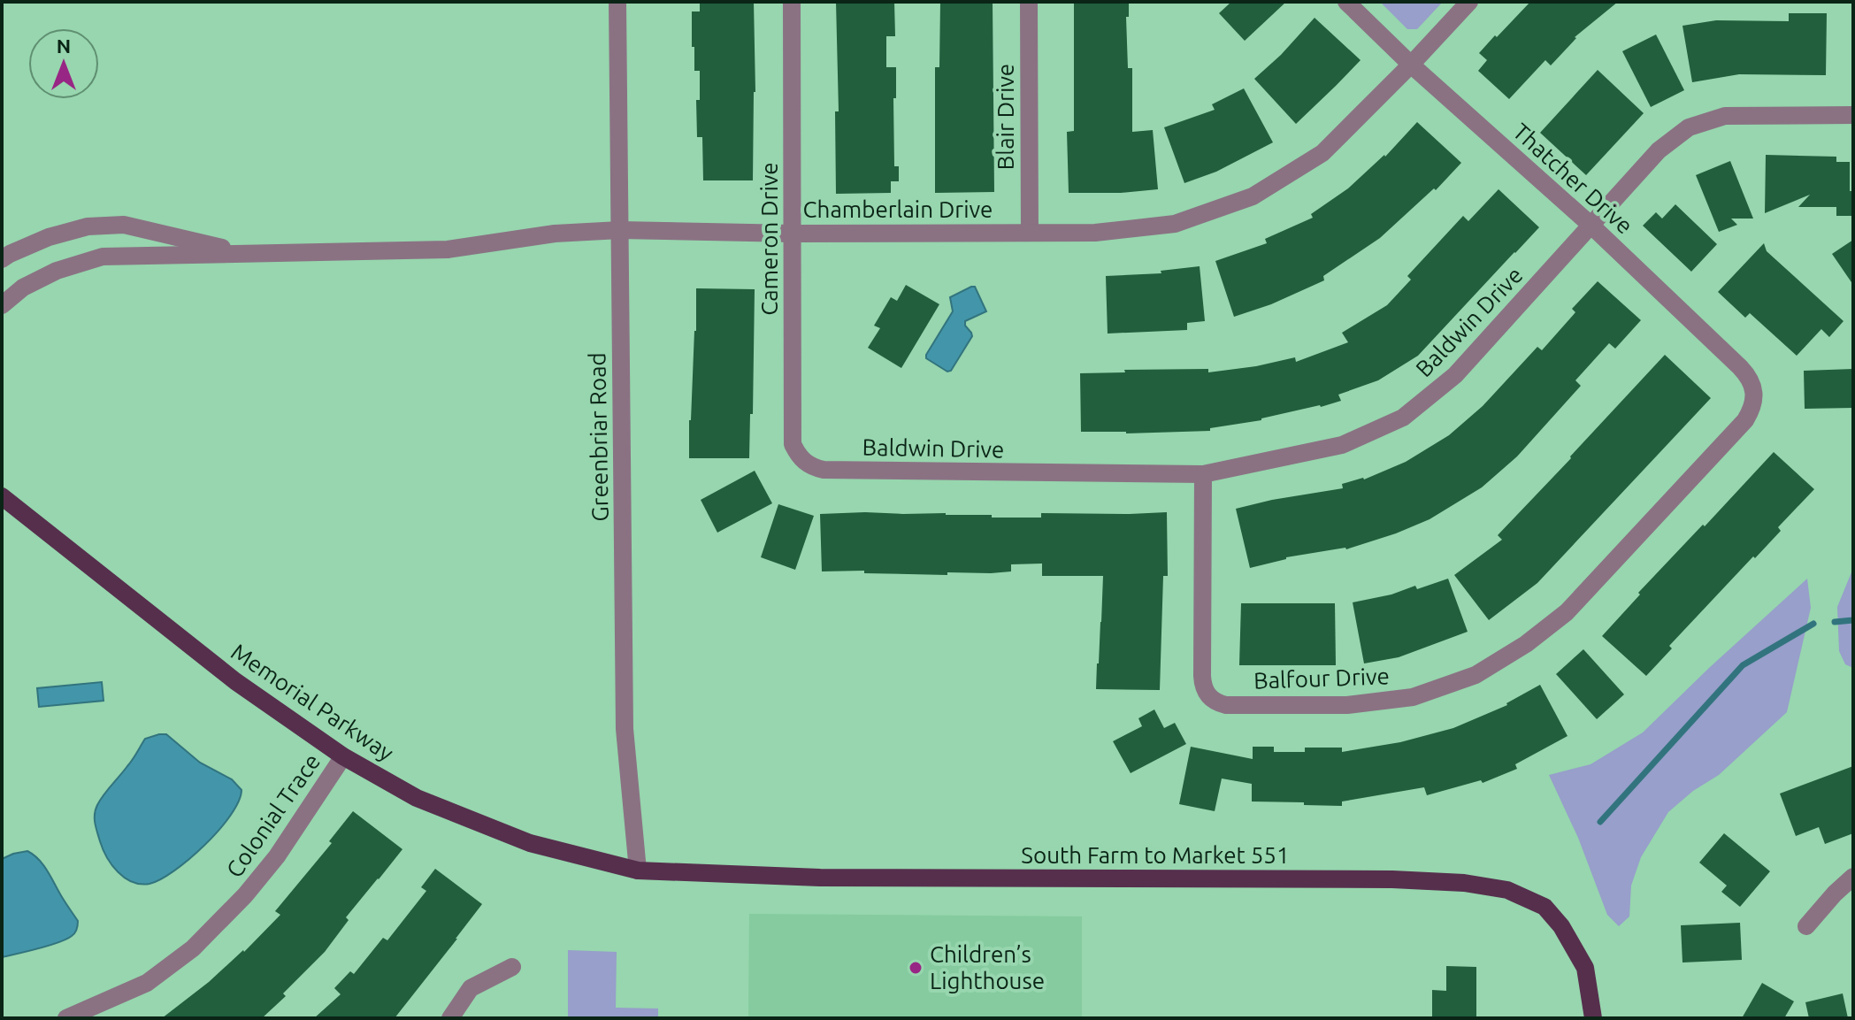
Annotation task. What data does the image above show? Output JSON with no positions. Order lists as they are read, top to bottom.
{
  "streets": {
    "main road": ["Memorial Parkway", "South Farm to Market 551"],
    "street": [
      "Blair Drive",
      "Thatcher Drive",
      "Chamberlain Drive",
      "Cameron Drive",
      "Baldwin Drive",
      "Greenbriar Road",
      "Balfour Drive",
      "Colonial Trace"
    ]
  },
  "crossings": [
    ["Blair Drive", "Chamberlain Drive"],
    ["Thatcher Drive", "Chamberlain Drive"],
    ["Thatcher Drive", "Baldwin Drive"],
    ["Thatcher Drive", "Balfour Drive"],
    ["Chamberlain Drive", "Cameron Drive"],
    ["Chamberlain Drive", "Greenbriar Road"],
    ["Cameron Drive", "Baldwin Drive"],
    ["Baldwin Drive", "Balfour Drive"],
    ["Greenbriar Road", "Memorial Parkway"],
    ["Greenbriar Road", "South Farm to Market 551"],
    ["Memorial Parkway", "Colonial Trace"],
    ["Memorial Parkway", "South Farm to Market 551"]
  ],
  "places": ["Children’s Lighthouse"],
  "north": "top"
}
